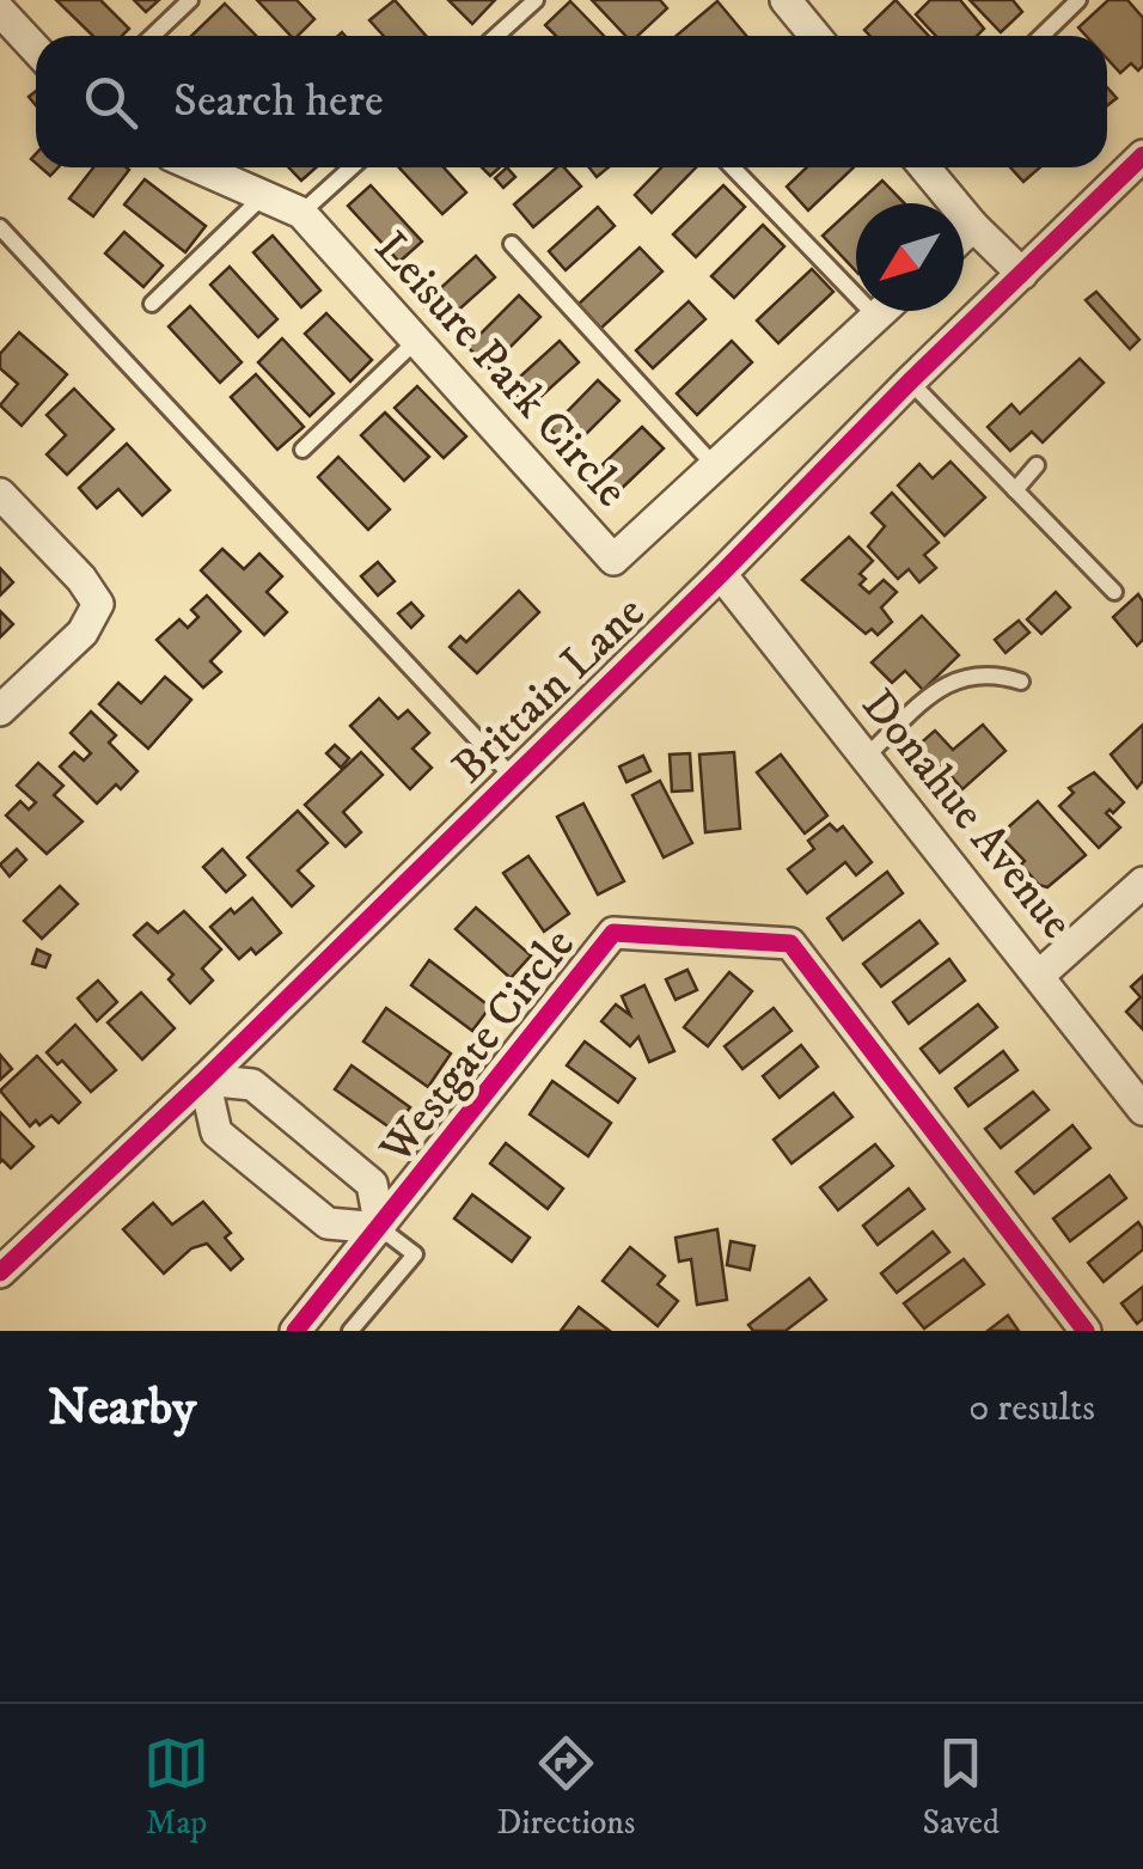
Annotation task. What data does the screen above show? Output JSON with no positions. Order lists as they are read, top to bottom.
{
  "streets": {
    "street": [
      "Leisure Park Circle",
      "Brittain Lane",
      "Donahue Avenue",
      "Westgate Circle"
    ]
  },
  "crossings": [
    ["Brittain Lane", "Donahue Avenue"]
  ],
  "north": "bottom left",
  "page": {
    "search": "Search here",
    "heading": ["Nearby", "0 results"],
    "nav": ["Map", "Directions", "Saved"]
  }
}
